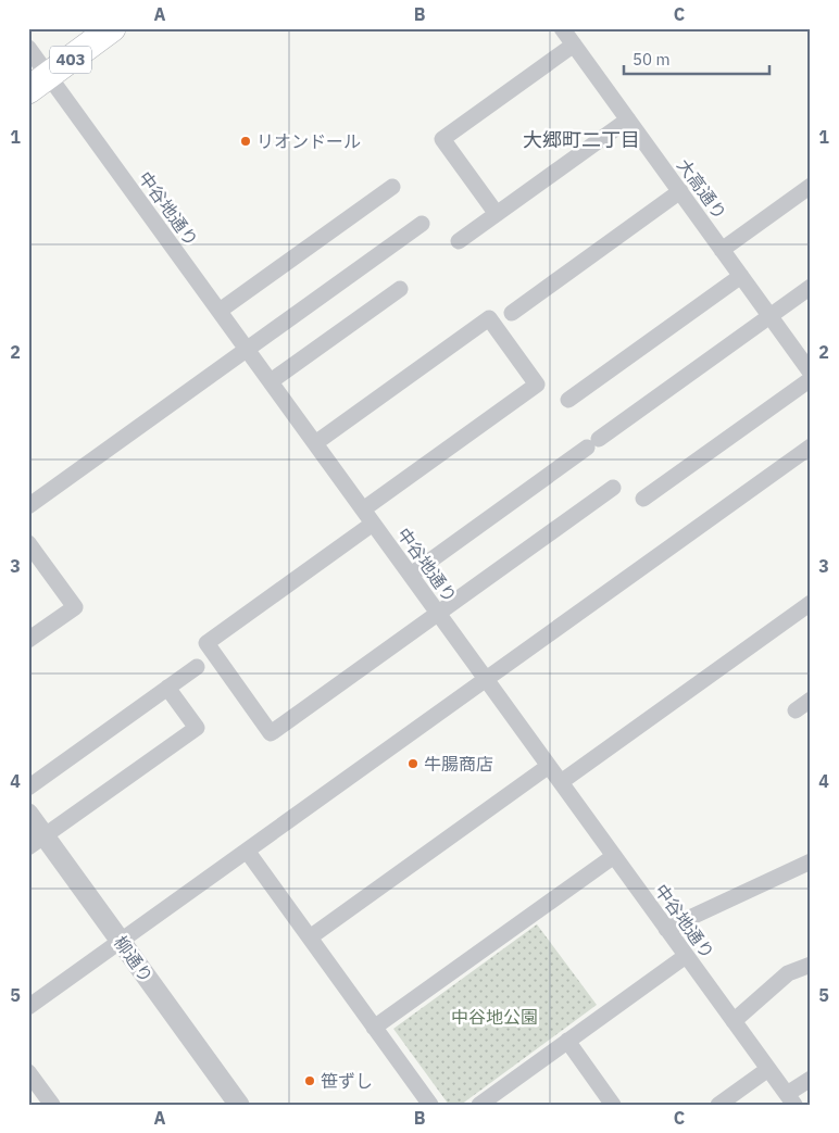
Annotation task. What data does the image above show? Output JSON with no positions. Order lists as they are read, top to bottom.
{
  "streets": {
    "highway": ["403"],
    "street": ["大高通り", "中谷地通り", "柳通り"]
  },
  "crossings": [
    ["403", "中谷地通り"]
  ],
  "districts": ["大郷町二丁目"],
  "parks": ["中谷地公園"],
  "places": ["リオンドール", "牛腸商店", "笹ずし"],
  "scale_bar": "50 m",
  "grid": {
    "columns": ["A", "B", "C"],
    "rows": [
      "1",
      "2",
      "3",
      "4",
      "5"
    ]
  }
}
